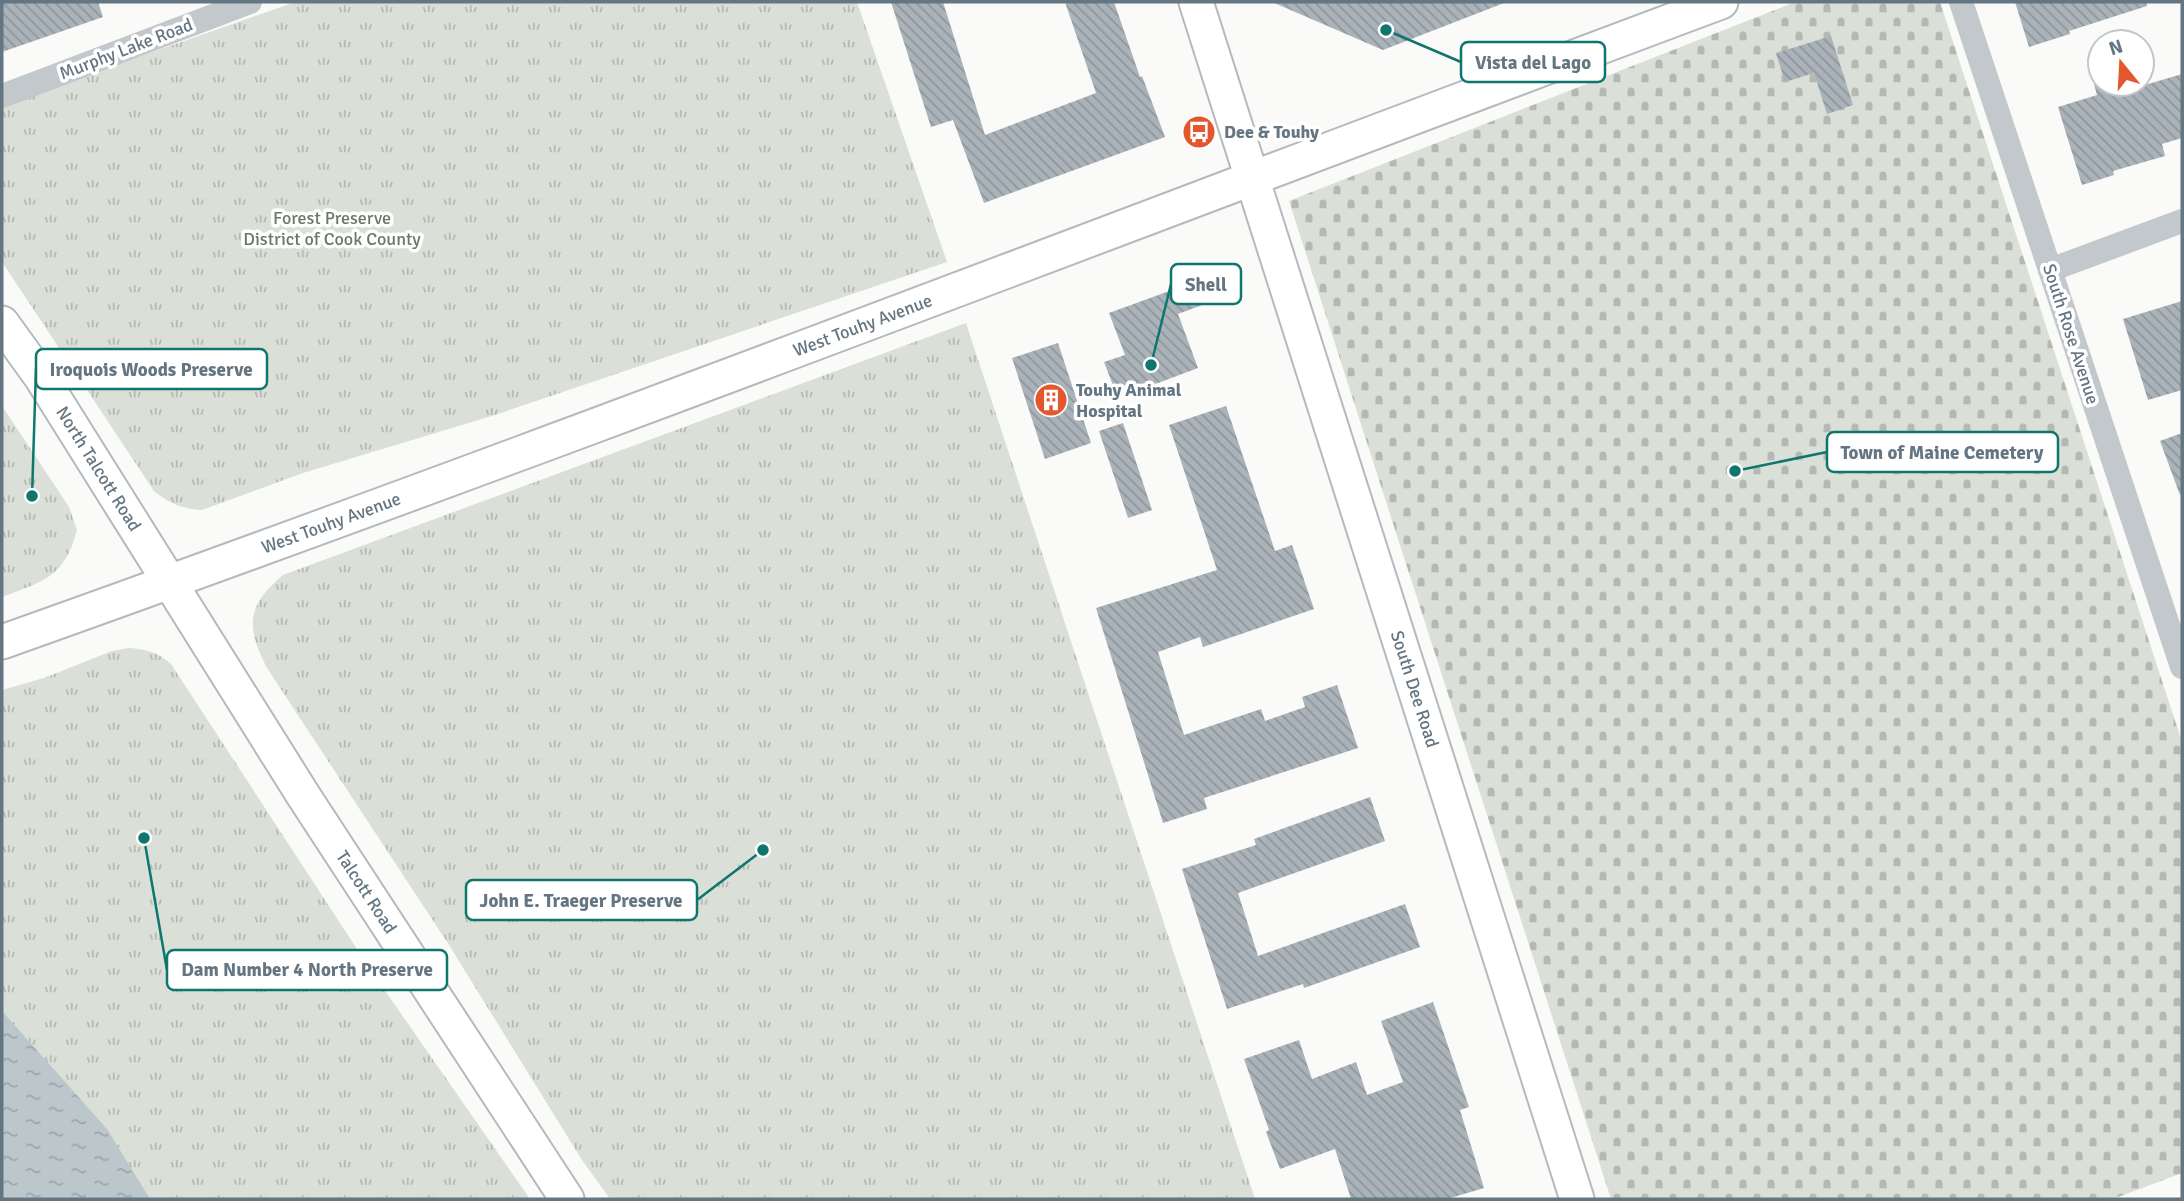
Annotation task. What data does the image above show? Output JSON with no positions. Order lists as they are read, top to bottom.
{
  "streets": {
    "main road": [
      "West Touhy Avenue",
      "North Talcott Road",
      "South Dee Road",
      "Talcott Road"
    ],
    "street": ["Murphy Lake Road", "South Rose Avenue"]
  },
  "crossings": [
    ["West Touhy Avenue", "North Talcott Road"],
    ["West Touhy Avenue", "South Dee Road"],
    ["West Touhy Avenue", "Talcott Road"],
    ["North Talcott Road", "Talcott Road"]
  ],
  "parks": ["Forest Preserve District of Cook County"],
  "places": {
    "other": [
      "Vista del Lago",
      "Shell",
      "Town of Maine Cemetery",
      "Iroquois Woods Preserve",
      "Dam Number 4 North Preserve",
      "John E. Traeger Preserve"
    ],
    "bus stop": ["Dee & Touhy"],
    "building": ["Touhy Animal Hospital"]
  },
  "north": "top"
}
